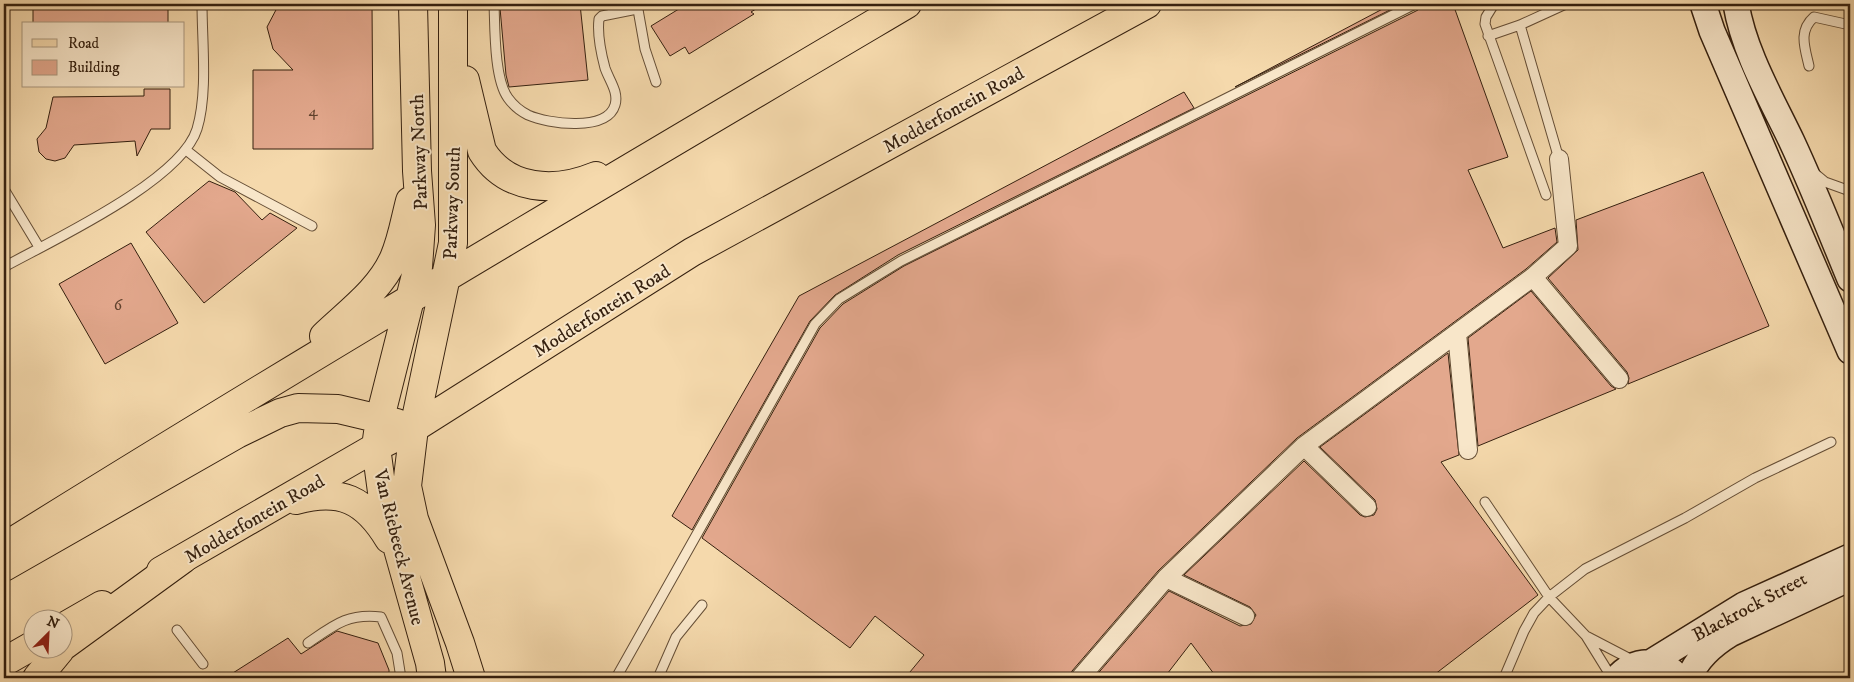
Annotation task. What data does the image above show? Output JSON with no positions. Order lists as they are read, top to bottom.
{
  "streets": {
    "main road": [
      "Modderfontein Road",
      "Parkway North",
      "Parkway South",
      "Van Riebeeck Avenue"
    ],
    "street": ["Blackrock Street"]
  },
  "crossings": [
    ["Modderfontein Road", "Parkway South"],
    ["Modderfontein Road", "Van Riebeeck Avenue"],
    ["Parkway North", "Van Riebeeck Avenue"],
    ["Parkway South", "Van Riebeeck Avenue"]
  ],
  "house_numbers": ["4", "6"],
  "legend": ["Road", "Building"],
  "north": "top right"
}
